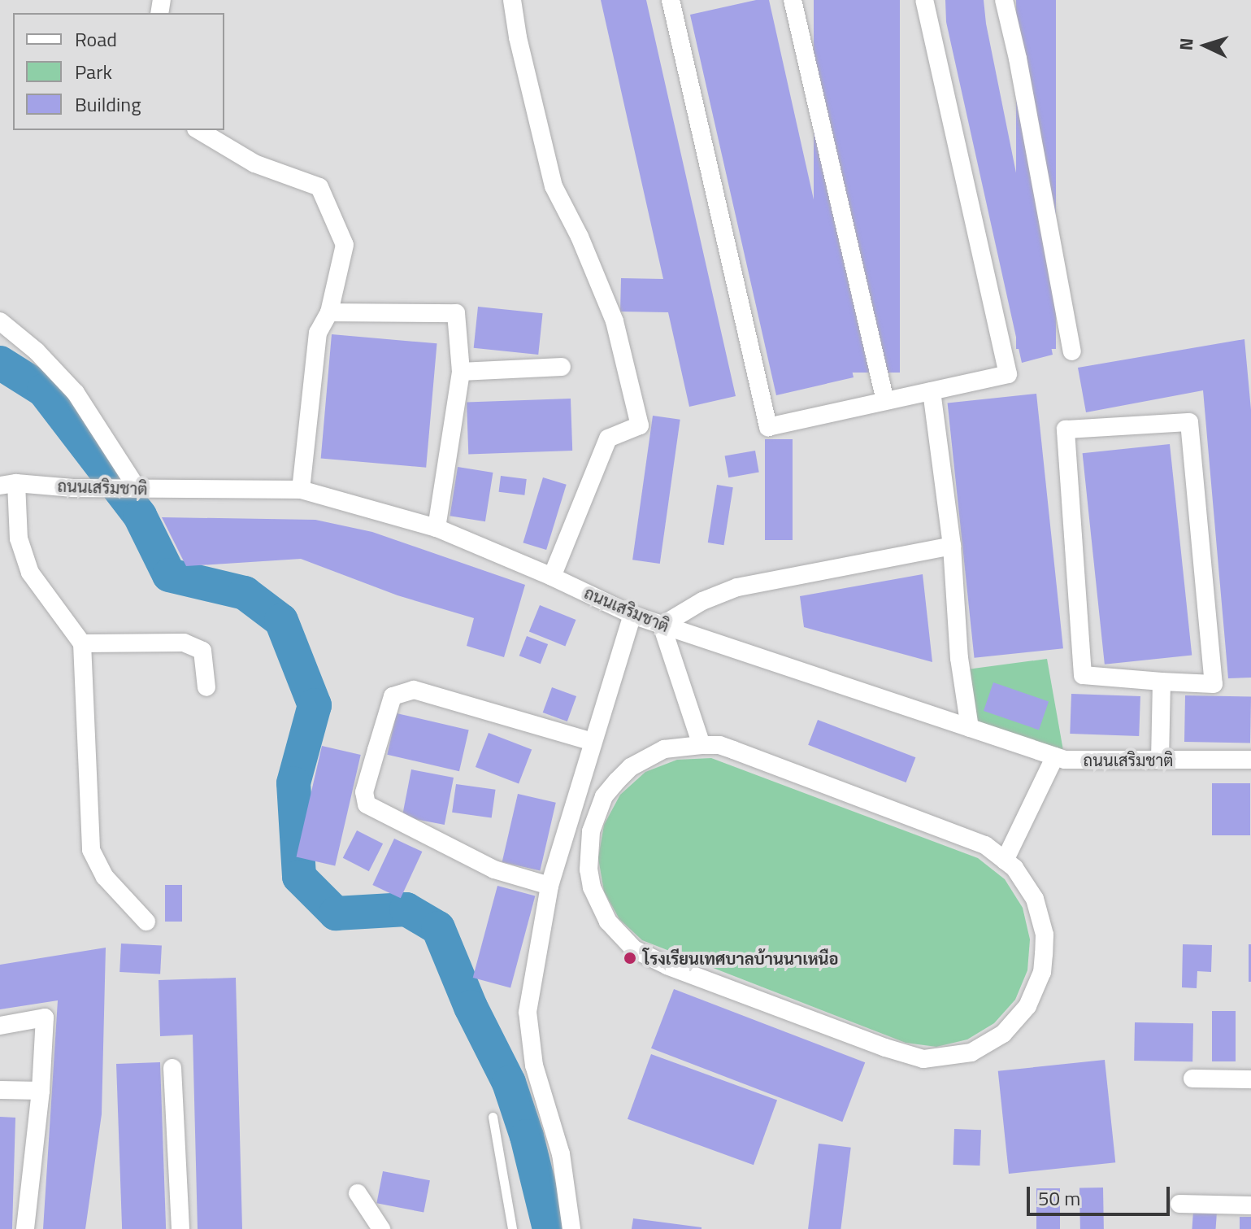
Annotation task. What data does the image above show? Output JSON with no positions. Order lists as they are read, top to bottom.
{
  "streets": {
    "street": ["ถนนเสริมชาติ"]
  },
  "places": ["โรงเรียนเทศบาลบ้านนาเหนือ"],
  "legend": ["Road", "Park", "Building"],
  "scale_bar": "50 m",
  "north": "left"
}
